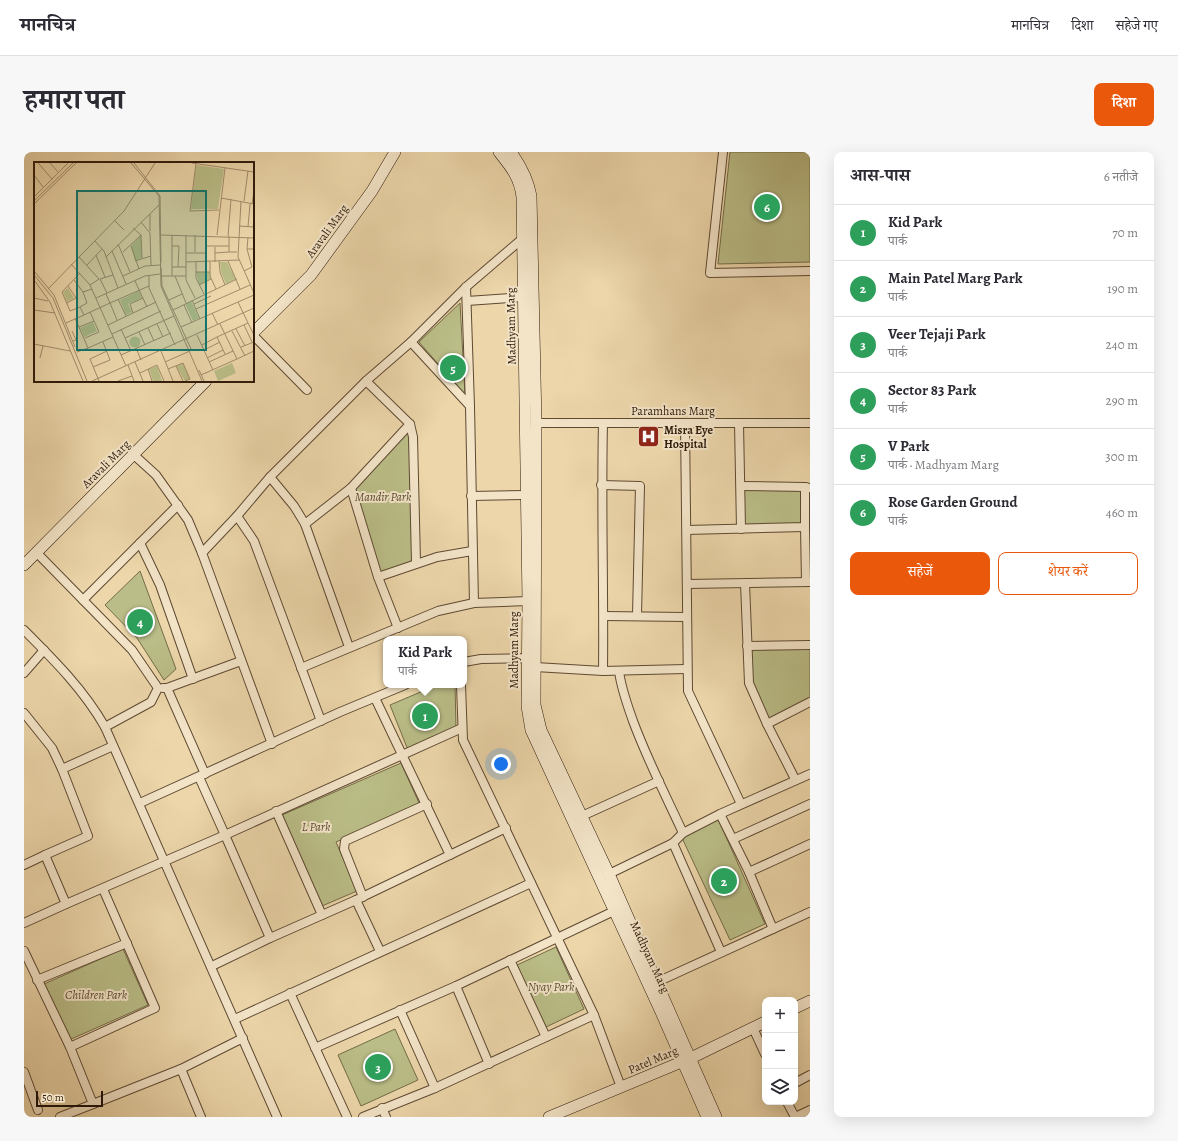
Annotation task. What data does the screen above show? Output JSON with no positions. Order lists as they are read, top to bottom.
{
  "streets": {
    "street": [
      "Aravali Marg",
      "Madhyam Marg",
      "Paramhans Marg",
      "Patel Marg"
    ]
  },
  "crossings": [
    ["Madhyam Marg", "Paramhans Marg"],
    ["Madhyam Marg", "Patel Marg"]
  ],
  "parks": [
    "Mandir Park",
    "L Park",
    "Nyay Park",
    "Children Park"
  ],
  "places": {
    "hospital": ["Misra Eye Hospital"]
  },
  "scale_bar": "50 m",
  "page": {
    "header": "मानचित्र",
    "nav": ["मानचित्र", "दिशा", "सहेजे गए"],
    "title": "हमारा पता",
    "buttons": [
      "दिशा",
      ["सहेजें", "शेयर करें"]
    ],
    "heading": ["आस-पास", "6 नतीजे"],
    "pins": [
      "6",
      "5",
      "4",
      "1",
      "2",
      "3"
    ],
    "list": [
      {
        "mark": "1",
        "name": "Kid Park",
        "note": "पार्क",
        "value": "70 m"
      },
      {
        "mark": "2",
        "name": "Main Patel Marg Park",
        "note": "पार्क",
        "value": "190 m"
      },
      {
        "mark": "3",
        "name": "Veer Tejaji Park",
        "note": "पार्क",
        "value": "240 m"
      },
      {
        "mark": "4",
        "name": "Sector 83 Park",
        "note": "पार्क",
        "value": "290 m"
      },
      {
        "mark": "5",
        "name": "V Park",
        "note": "पार्क · Madhyam Marg",
        "value": "300 m"
      },
      {
        "mark": "6",
        "name": "Rose Garden Ground",
        "note": "पार्क",
        "value": "460 m"
      }
    ],
    "popup": ["Kid Park", "पार्क"],
    "map_buttons": ["+", "−"],
    "scale": "50 m"
  }
}
